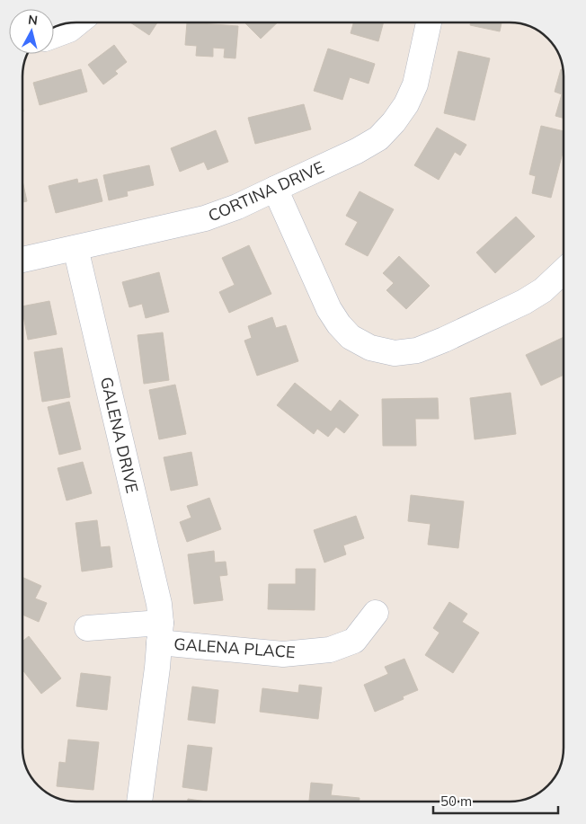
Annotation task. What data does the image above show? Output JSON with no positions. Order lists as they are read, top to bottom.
{
  "streets": {
    "street": ["CORTINA DRIVE", "GALENA DRIVE", "GALENA PLACE"]
  },
  "crossings": [
    ["CORTINA DRIVE", "GALENA DRIVE"],
    ["GALENA DRIVE", "GALENA PLACE"]
  ],
  "scale_bar": "50 m",
  "north": "top"
}
